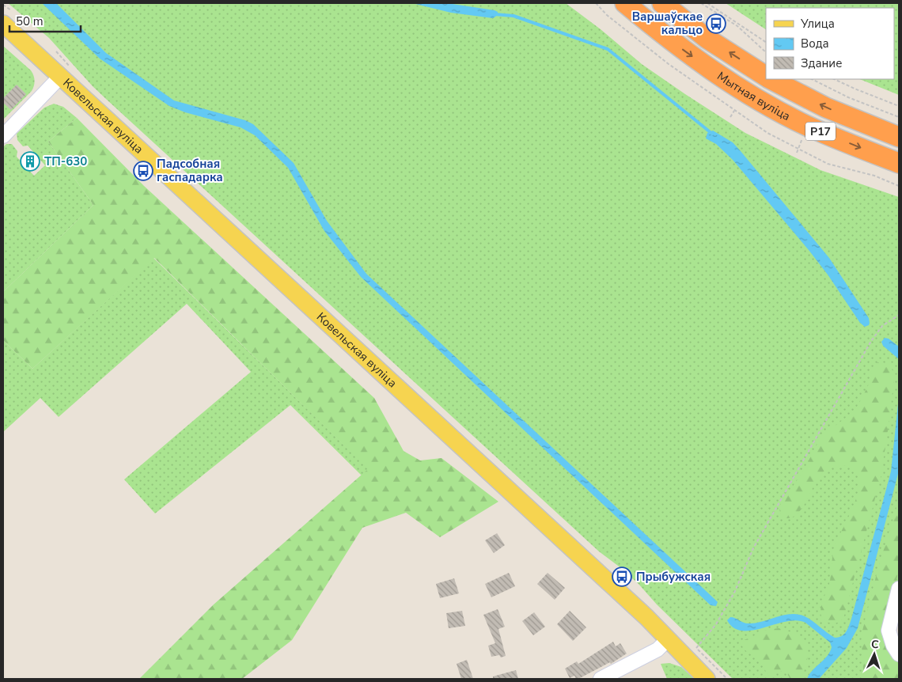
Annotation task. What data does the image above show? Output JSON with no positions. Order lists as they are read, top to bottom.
{
  "streets": {
    "highway": ["Мытная вуліца", "Р17"],
    "main road": ["Ковельская вуліца"]
  },
  "places": {
    "bus stop": ["Варшаўскае кальцо", "Падсобная гаспадарка", "Прыбужская"],
    "building": ["ТП-630"]
  },
  "legend": ["Улица", "Вода", "Здание"],
  "scale_bar": "50 m",
  "north": "top"
}
